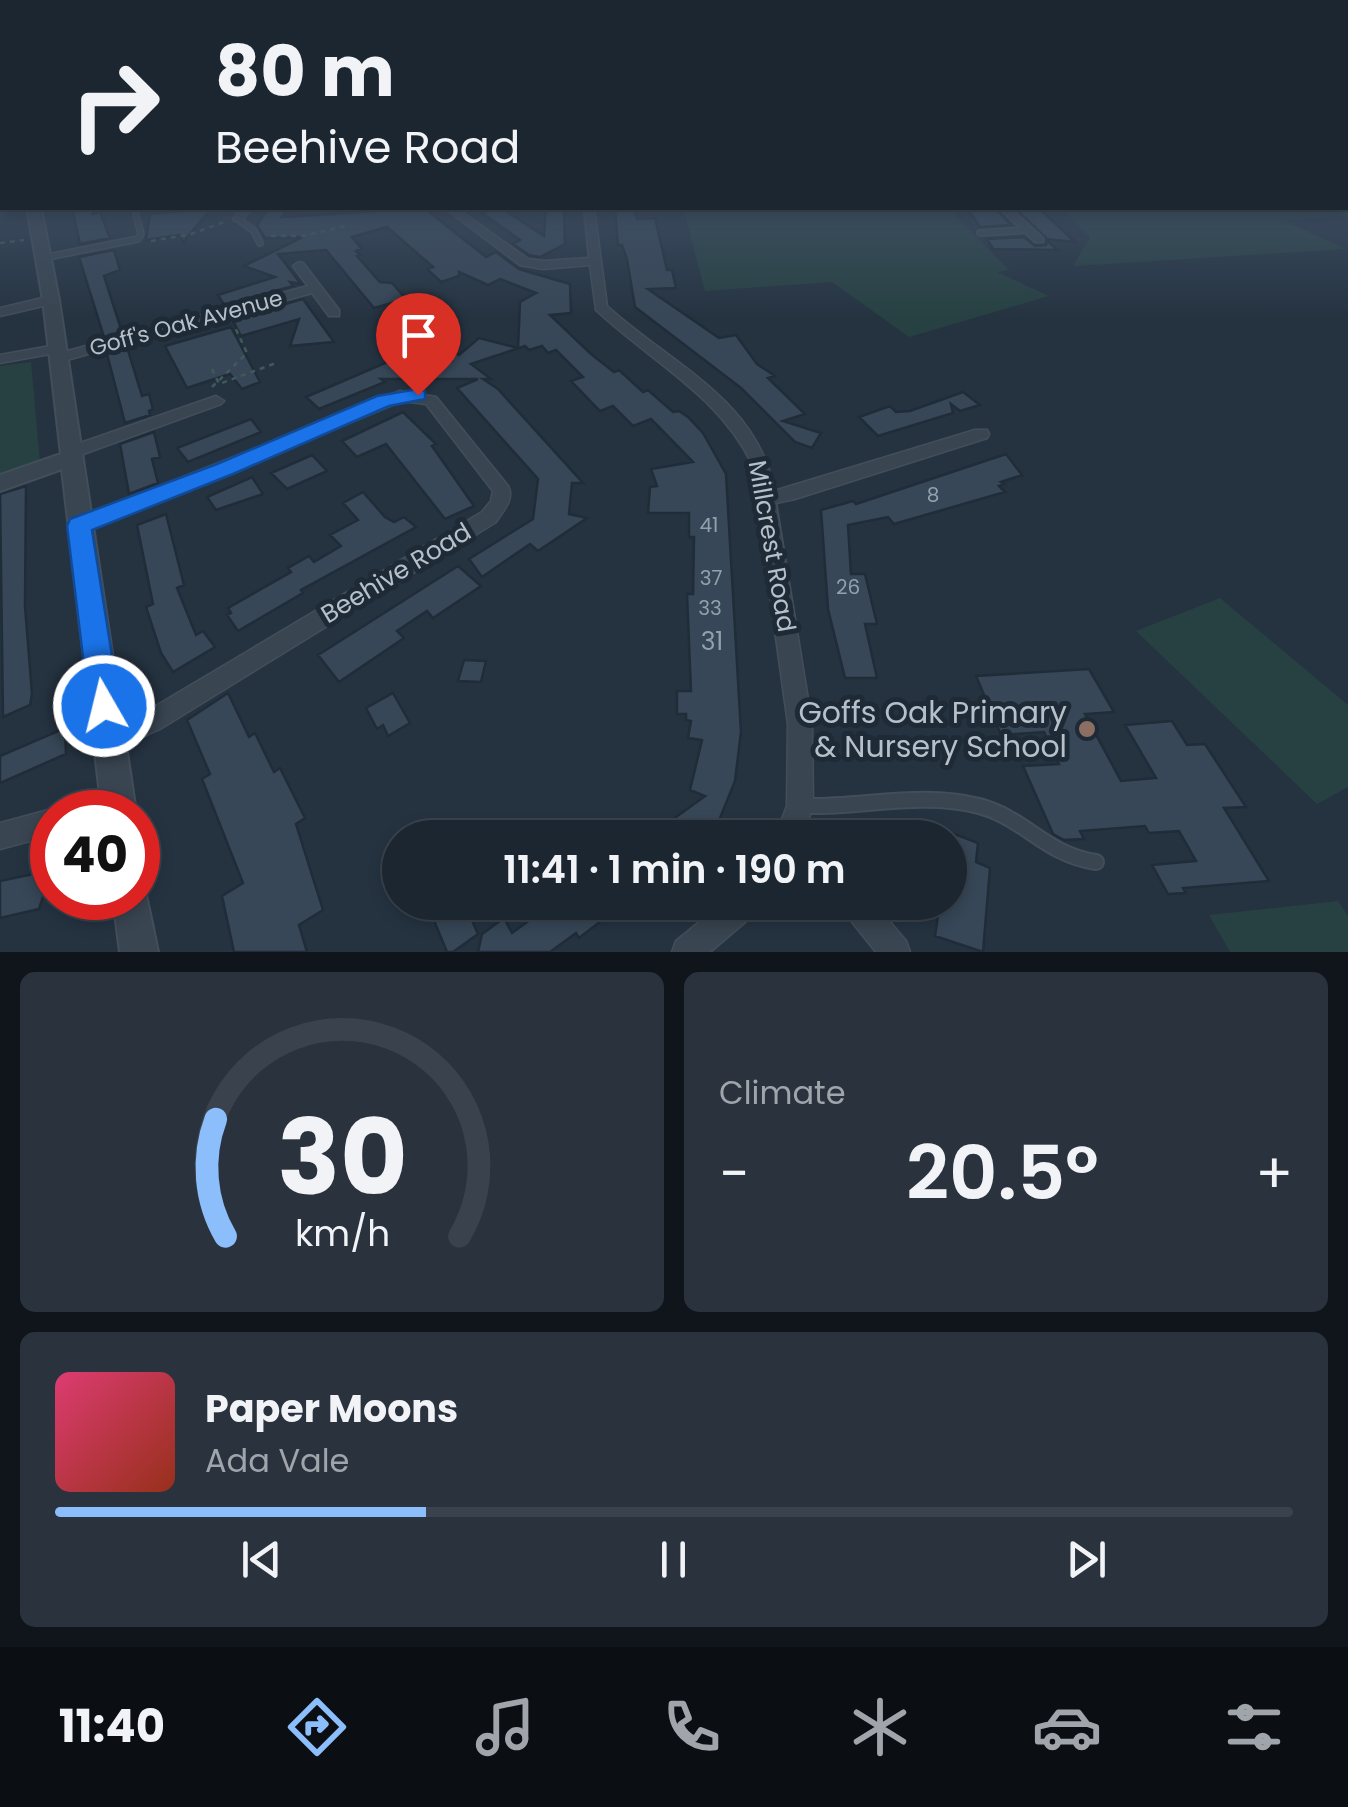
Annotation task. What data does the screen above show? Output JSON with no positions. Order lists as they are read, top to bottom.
{
  "streets": {
    "street": ["Goff's Oak Avenue", "Millcrest Road", "Beehive Road"]
  },
  "places": ["Goffs Oak Primary & Nursery School"],
  "house_numbers": [
    "8",
    "41",
    "37",
    "26",
    "33",
    "31"
  ],
  "page": {
    "turn": ["80 m", "Beehive Road"],
    "limit": "40",
    "trip": "11:41 · 1 min · 190 m",
    "tile": "Climate",
    "heat": ["−", "20.5°", "+"],
    "song": ["Paper Moons", "Ada Vale"],
    "tabs": "11:40",
    "gauge": ["30", "km/h"]
  }
}
